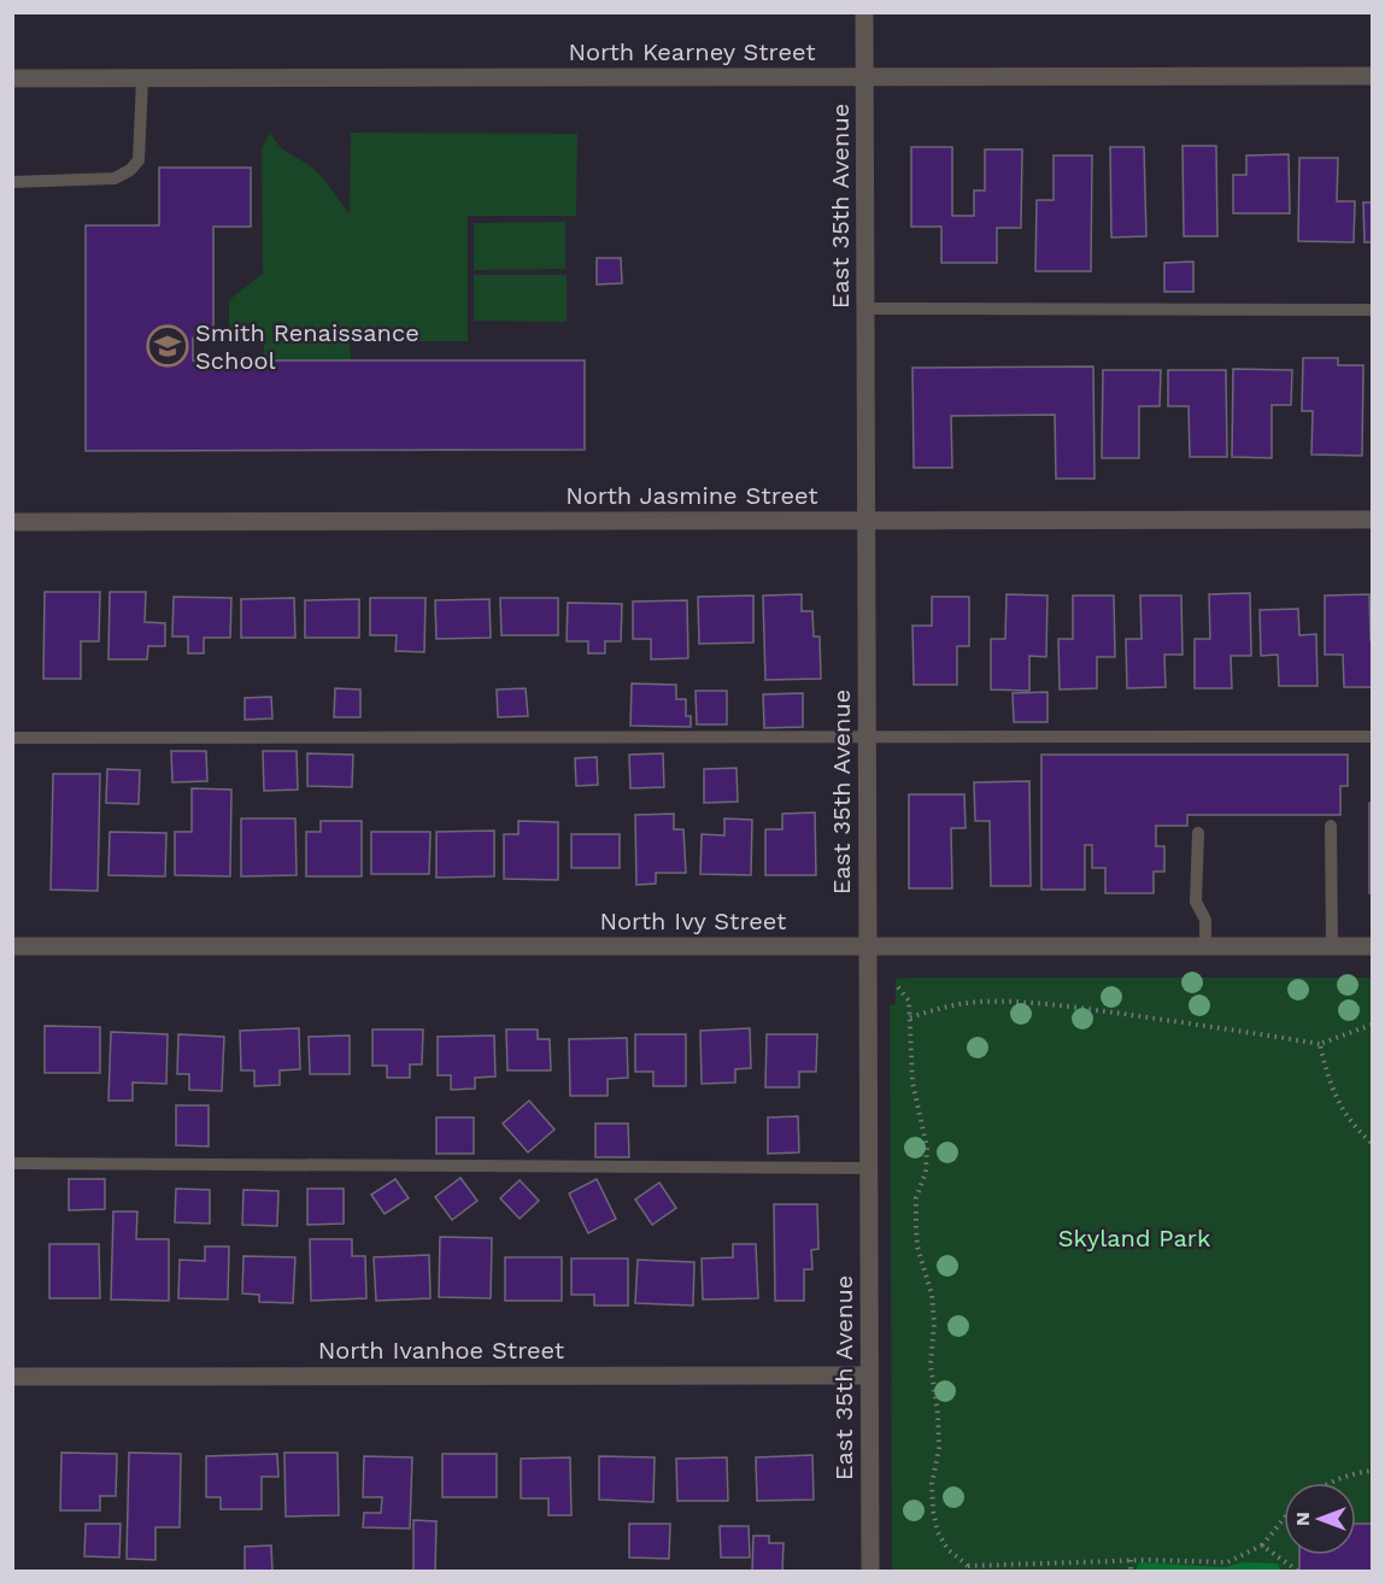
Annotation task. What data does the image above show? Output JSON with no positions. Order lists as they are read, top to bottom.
{
  "streets": {
    "street": [
      "North Kearney Street",
      "East 35th Avenue",
      "North Jasmine Street",
      "North Ivy Street",
      "North Ivanhoe Street"
    ]
  },
  "crossings": [
    ["North Kearney Street", "East 35th Avenue"],
    ["East 35th Avenue", "North Jasmine Street"],
    ["East 35th Avenue", "North Ivy Street"],
    ["East 35th Avenue", "North Ivanhoe Street"]
  ],
  "parks": ["Skyland Park"],
  "places": {
    "school or university": ["Smith Renaissance School"]
  },
  "north": "left"
}
